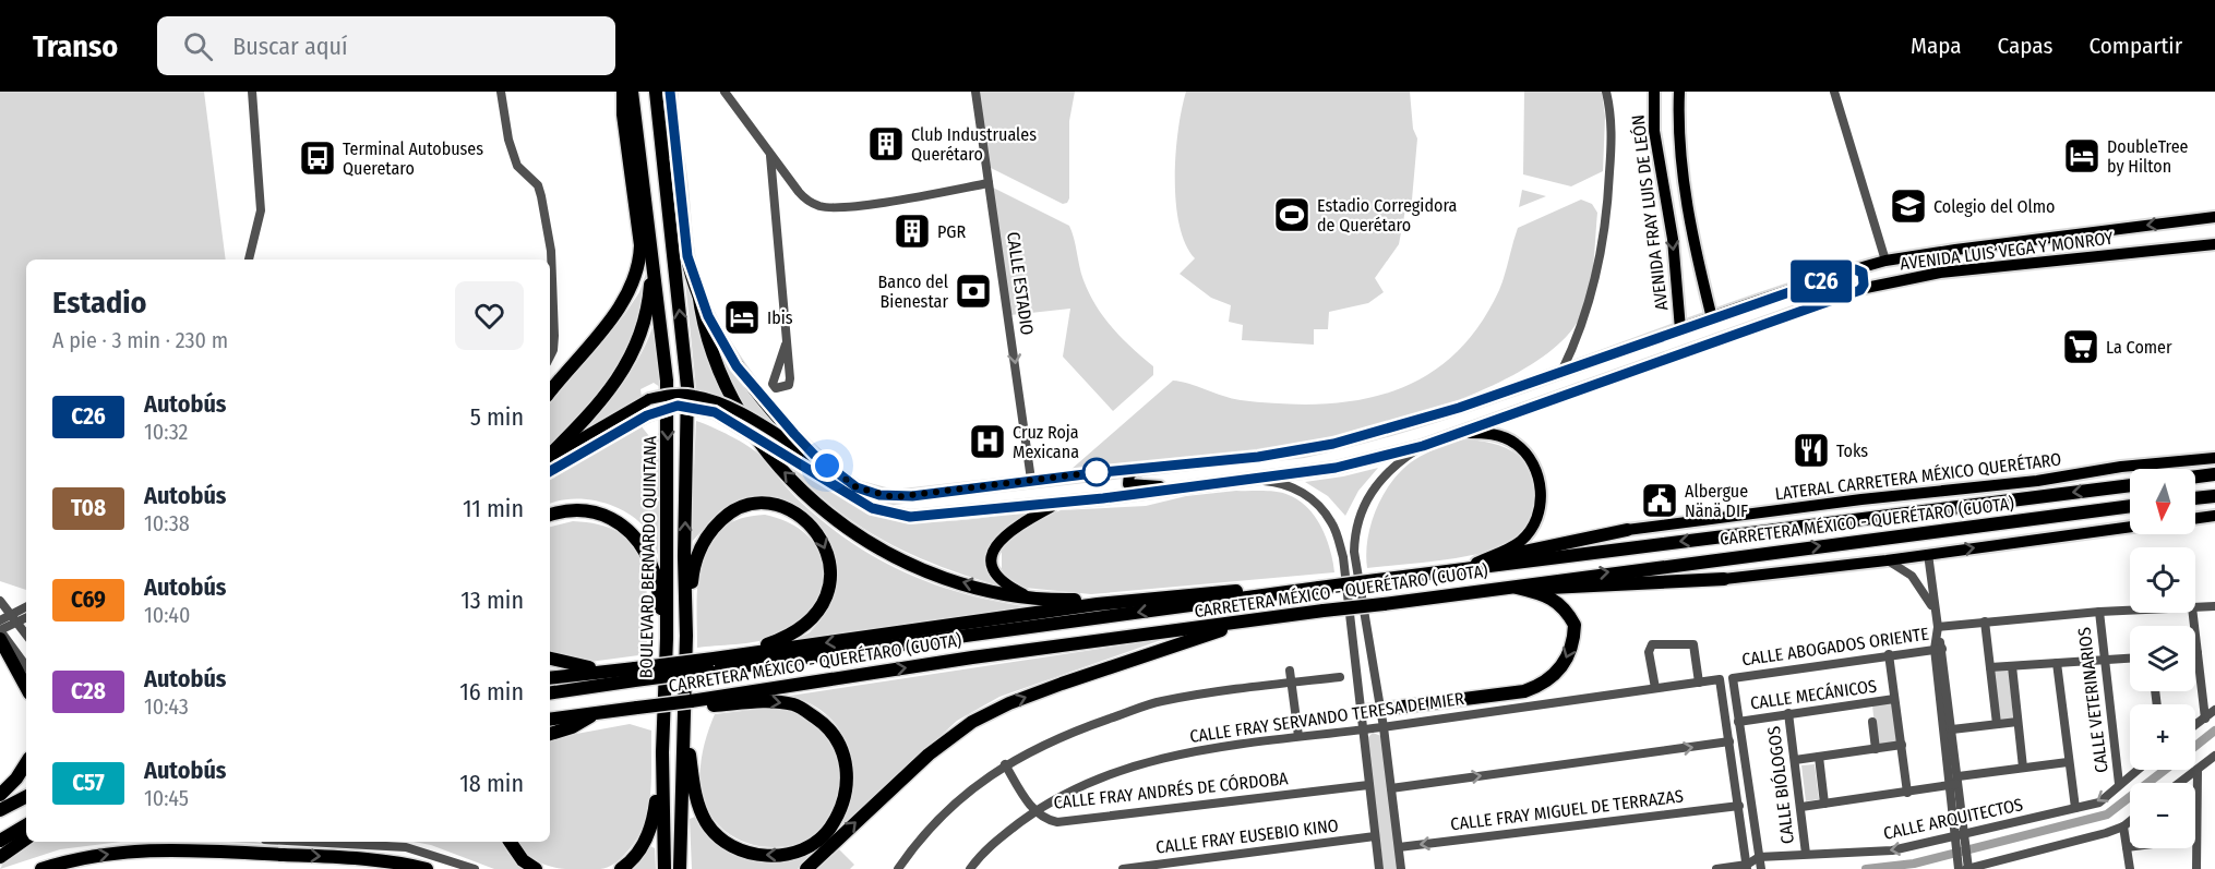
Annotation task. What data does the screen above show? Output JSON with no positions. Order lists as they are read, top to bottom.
{
  "streets": {
    "highway": ["CARRETERA MÉXICO - QUERÉTARO (CUOTA)", "BOULEVARD BERNARDO QUINTANA"],
    "main road": ["AVENIDA FRAY LUIS DE LEÓN", "AVENIDA LUIS VEGA Y MONROY", "LATERAL CARRETERA MÉXICO QUERÉTARO"],
    "street": [
      "CALLE ESTADIO",
      "CALLE ABOGADOS ORIENTE",
      "CALLE MECÁNICOS",
      "CALLE VETERINARIOS",
      "CALLE FRAY SERVANDO TERESA DE MIER",
      "CALLE BIÓLOGOS",
      "CALLE FRAY ANDRÉS DE CÓRDOBA",
      "CALLE FRAY MIGUEL DE TERRAZAS",
      "CALLE ARQUITECTOS",
      "CALLE FRAY EUSEBIO KINO"
    ]
  },
  "crossings": [
    ["AVENIDA FRAY LUIS DE LEÓN", "AVENIDA LUIS VEGA Y MONROY"],
    ["AVENIDA LUIS VEGA Y MONROY", "CALLE ESTADIO"],
    ["CALLE ABOGADOS ORIENTE", "CALLE MECÁNICOS"],
    ["CALLE MECÁNICOS", "CALLE BIÓLOGOS"],
    ["CALLE VETERINARIOS", "CALLE ARQUITECTOS"],
    ["CALLE FRAY SERVANDO TERESA DE MIER", "CALLE FRAY ANDRÉS DE CÓRDOBA"],
    ["CALLE BIÓLOGOS", "CALLE ARQUITECTOS"]
  ],
  "one_way": ["CALLE ESTADIO"],
  "places": {
    "building": ["Club Industruales Querétaro", "PGR"],
    "hotel": ["DoubleTree by Hilton", "Ibis"],
    "bus stop": ["Terminal Autobuses Queretaro"],
    "school or university": ["Colegio del Olmo"],
    "sports": ["Estadio Corregidora de Querétaro"],
    "bank": ["Banco del Bienestar"],
    "supermarket": ["La Comer"],
    "hospital": ["Cruz Roja Mexicana"],
    "restaurant": ["Toks"],
    "public building": ["Albergue Nänä DIF"]
  },
  "lines": ["bus line C26"],
  "north": "bottom",
  "page": {
    "header": "Transo",
    "search": "Buscar aquí",
    "nav": ["Mapa", "Capas", "Compartir"],
    "on_map": "C26",
    "heading": ["Estadio", "A pie · 3 min · 230 m"],
    "list": [
      {
        "mark": "C26",
        "name": "Autobús",
        "note": "10:32",
        "value": "5 min"
      },
      {
        "mark": "T08",
        "name": "Autobús",
        "note": "10:38",
        "value": "11 min"
      },
      {
        "mark": "C69",
        "name": "Autobús",
        "note": "10:40",
        "value": "13 min"
      },
      {
        "mark": "C28",
        "name": "Autobús",
        "note": "10:43",
        "value": "16 min"
      },
      {
        "mark": "C57",
        "name": "Autobús",
        "note": "10:45",
        "value": "18 min"
      }
    ],
    "map_buttons": ["+", "−"]
  }
}
